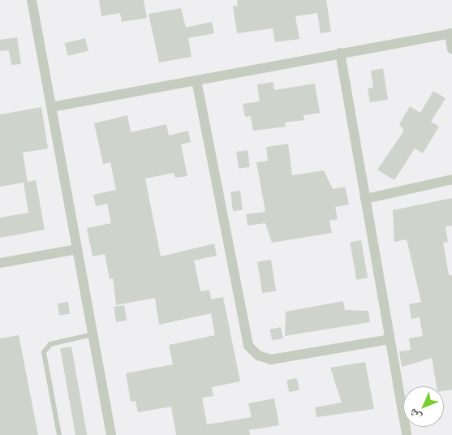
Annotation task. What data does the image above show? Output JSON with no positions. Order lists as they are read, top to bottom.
{
  "north": "bottom left"
}
